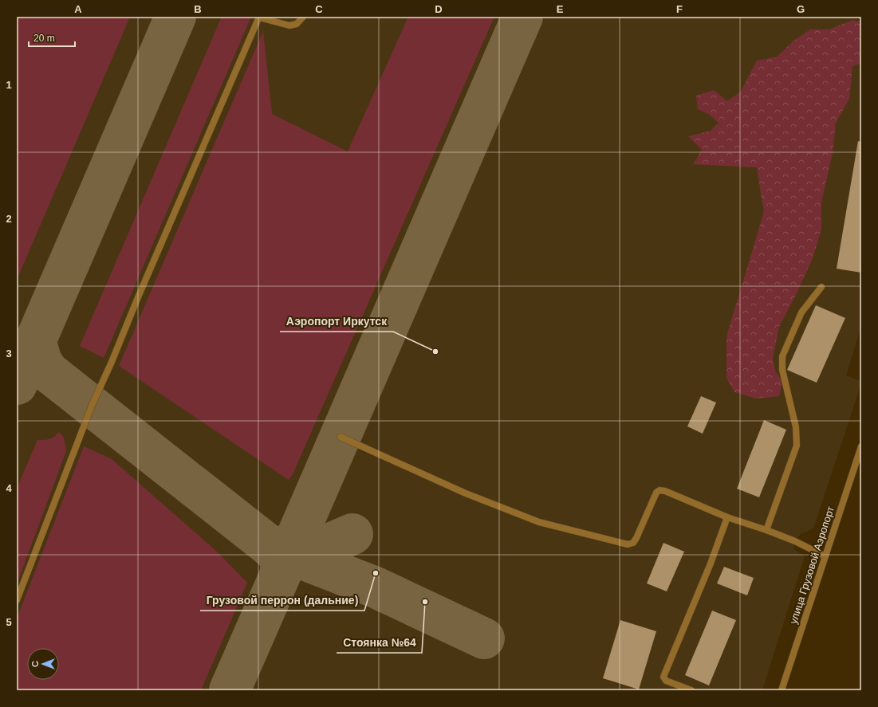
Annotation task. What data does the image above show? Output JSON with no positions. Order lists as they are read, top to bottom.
{
  "streets": {
    "lane": ["улица Грузовой Аэропорт"]
  },
  "places": ["Аэропорт Иркутск", "Грузовой перрон (дальние)", "Стоянка №64"],
  "scale_bar": "20 m",
  "north": "left",
  "grid": {
    "columns": [
      "A",
      "B",
      "C",
      "D",
      "E",
      "F",
      "G"
    ],
    "rows": [
      "1",
      "2",
      "3",
      "4",
      "5"
    ]
  }
}
